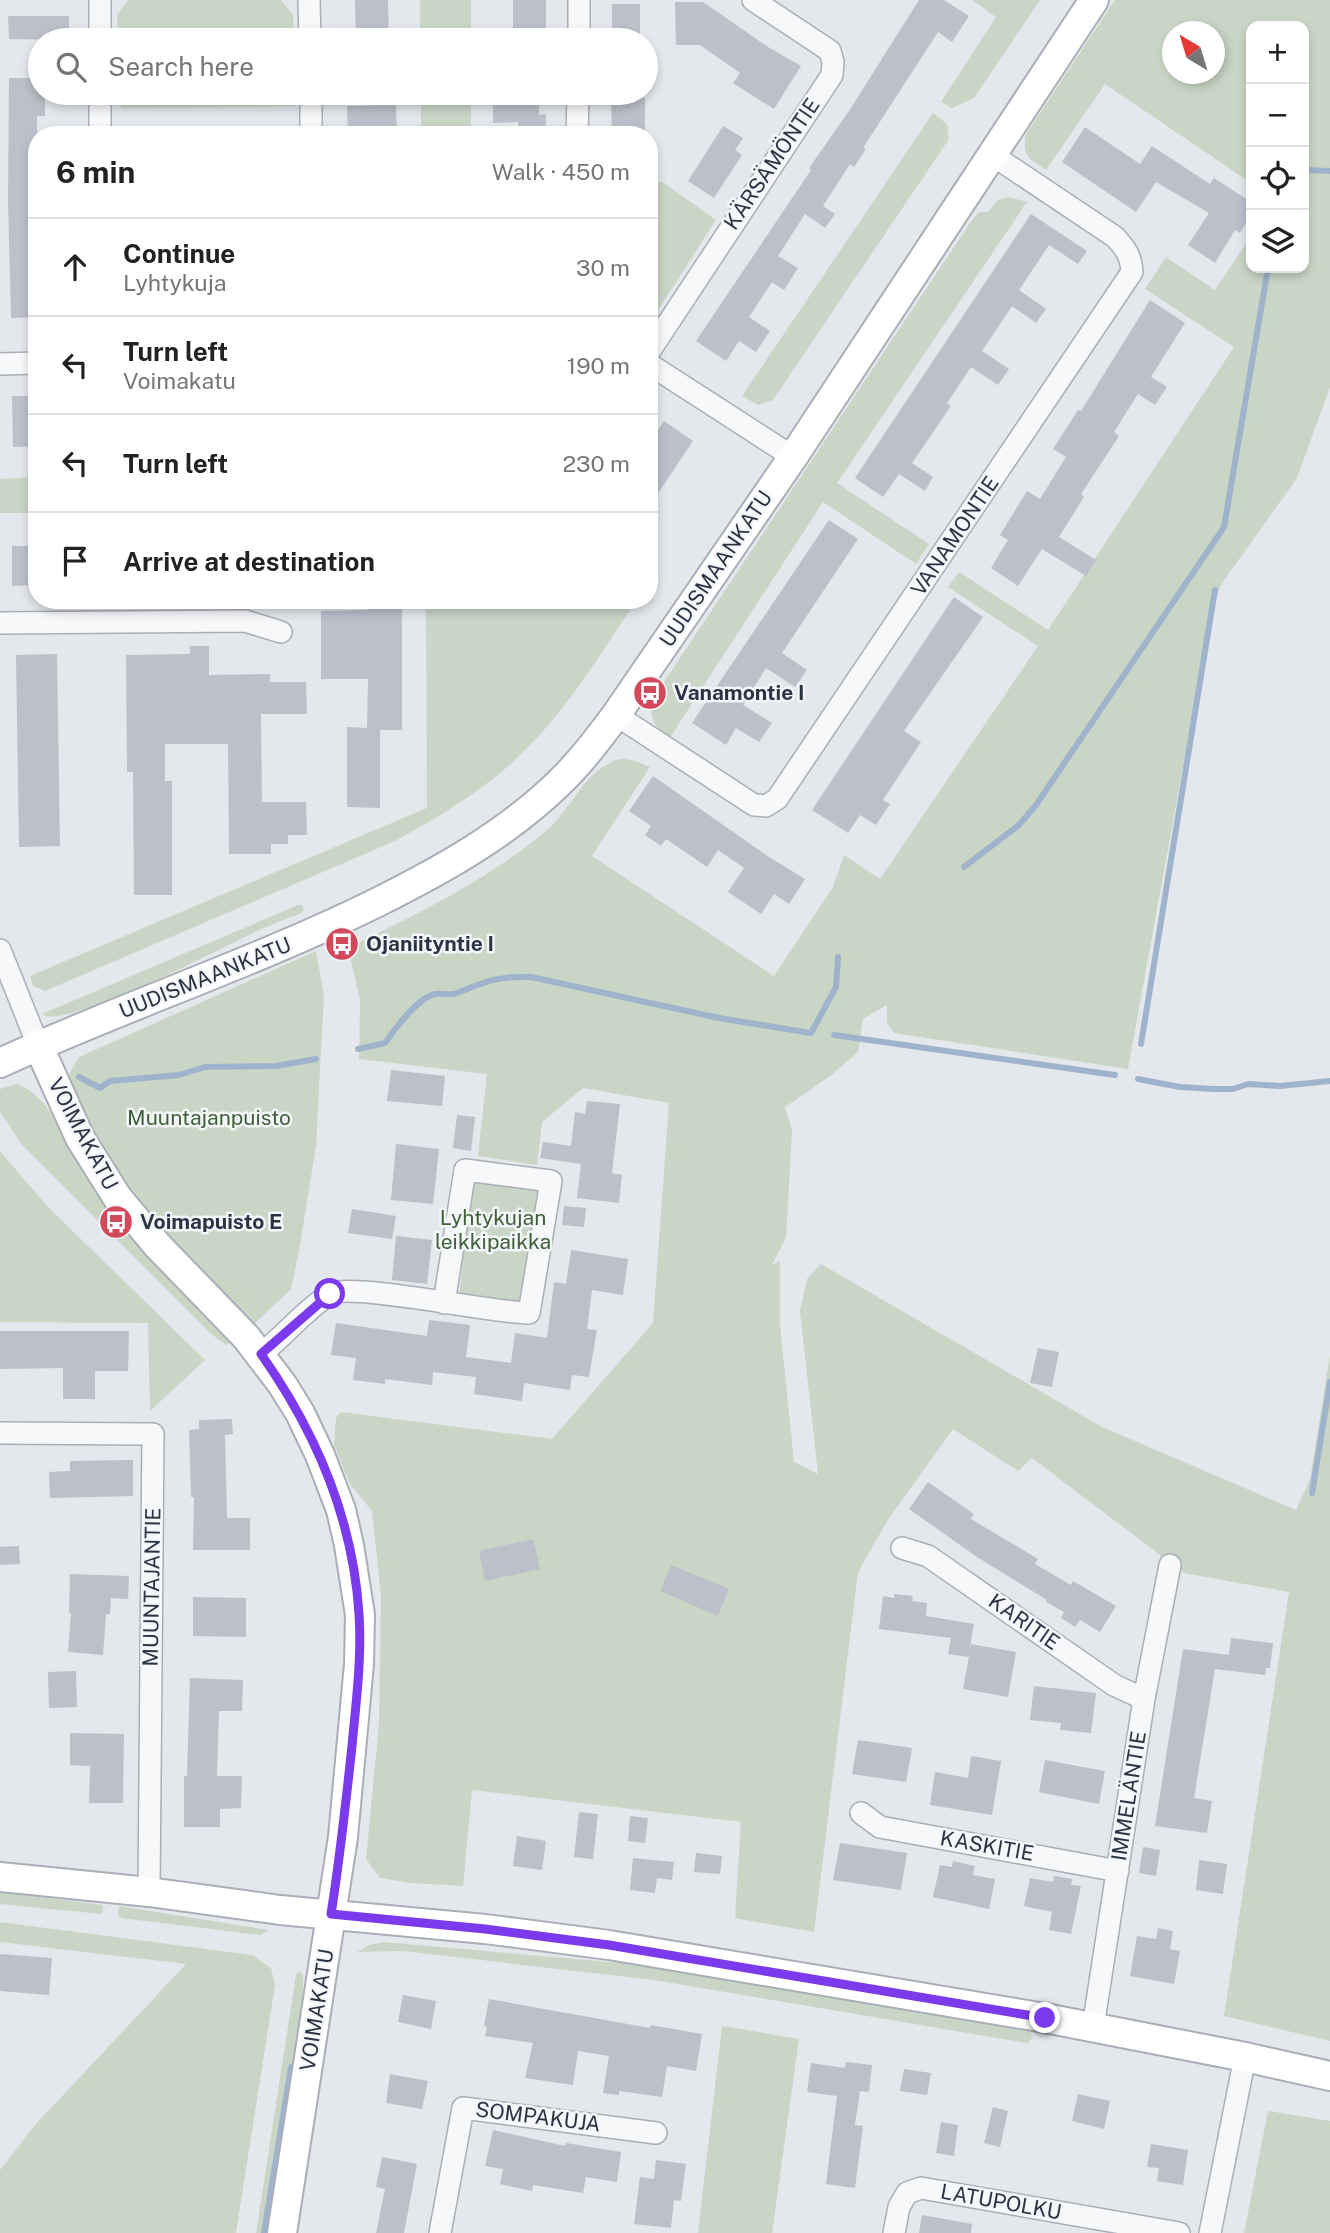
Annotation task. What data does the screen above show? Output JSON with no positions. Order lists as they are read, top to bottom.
{
  "streets": {
    "street": [
      "KÄRSÄMÖNTIE",
      "VANAMONTIE",
      "UUDISMAANKATU",
      "VOIMAKATU",
      "MUUNTAJANTIE",
      "KARITIE",
      "IMMELÄNTIE",
      "KASKITIE",
      "SOMPAKUJA",
      "LATUPOLKU"
    ]
  },
  "crossings": [
    ["VANAMONTIE", "UUDISMAANKATU"],
    ["UUDISMAANKATU", "VOIMAKATU"],
    ["KARITIE", "IMMELÄNTIE"],
    ["IMMELÄNTIE", "KASKITIE"]
  ],
  "parks": ["Muuntajanpuisto", "Lyhtykujan leikkipaikka"],
  "places": {
    "bus stop": ["Vanamontie I", "Ojaniityntie I", "Voimapuisto E"]
  },
  "north": "top left",
  "page": {
    "map_buttons": ["+", "−"],
    "search": "Search here",
    "heading": ["6 min", "Walk · 450 m"],
    "list": [
      ["Continue", "Lyhtykuja", "30 m"],
      ["Turn left", "Voimakatu", "190 m"],
      ["Turn left", "230 m"],
      "Arrive at destination"
    ]
  }
}
